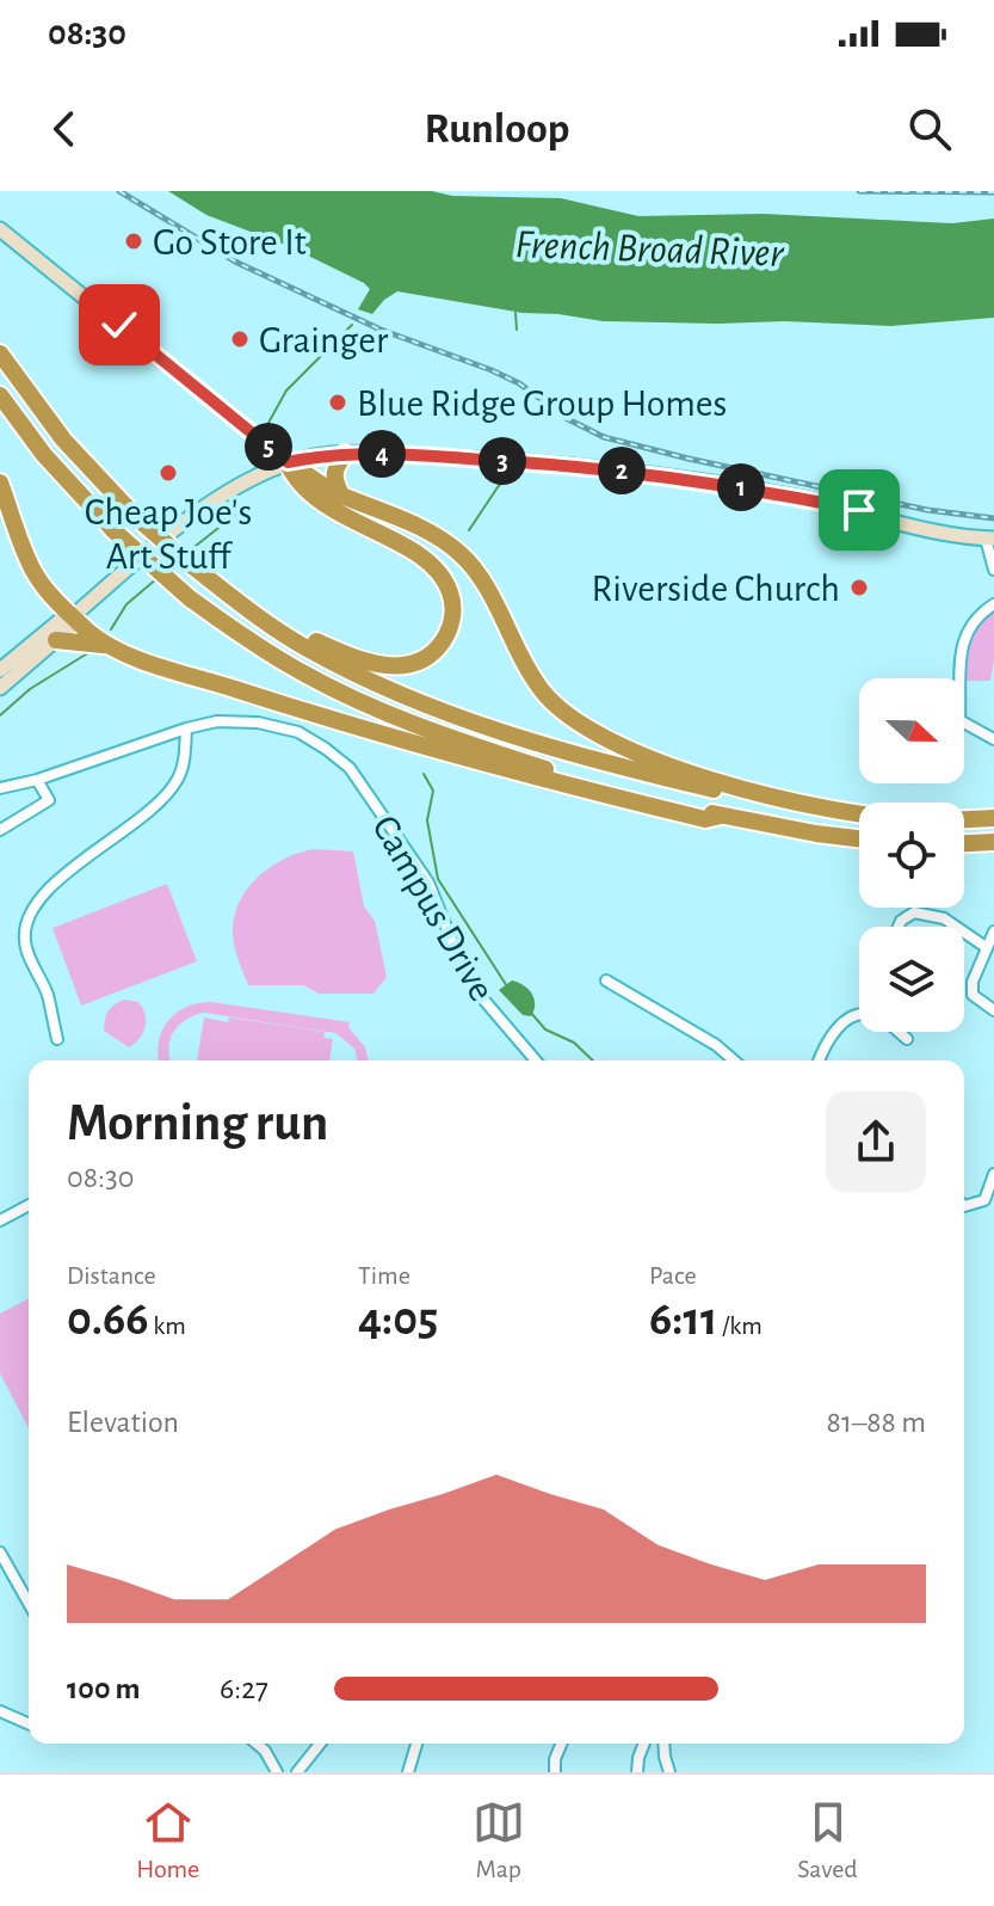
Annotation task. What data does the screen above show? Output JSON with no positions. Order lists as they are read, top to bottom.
{
  "streets": {
    "street": ["Campus Drive"]
  },
  "water": ["French Broad River"],
  "places": [
    "Go Store It",
    "Grainger",
    "Blue Ridge Group Homes",
    "Cheap Joe's Art Stuff",
    "Riverside Church"
  ],
  "north": "right",
  "page": {
    "status": "08:30",
    "header": "Runloop",
    "pins": [
      "5",
      "4",
      "3",
      "2",
      "1"
    ],
    "heading": ["Morning run", "08:30"],
    "stats": [
      ["Distance", "0.66 km"],
      ["Time", "4:05"],
      ["Pace", "6:11 /km"]
    ],
    "chart": ["Elevation", "81–88 m"],
    "list": [
      {
        "name": "100 m",
        "note": "6:27"
      }
    ],
    "tabs": ["Home", "Map", "Saved"]
  }
}
